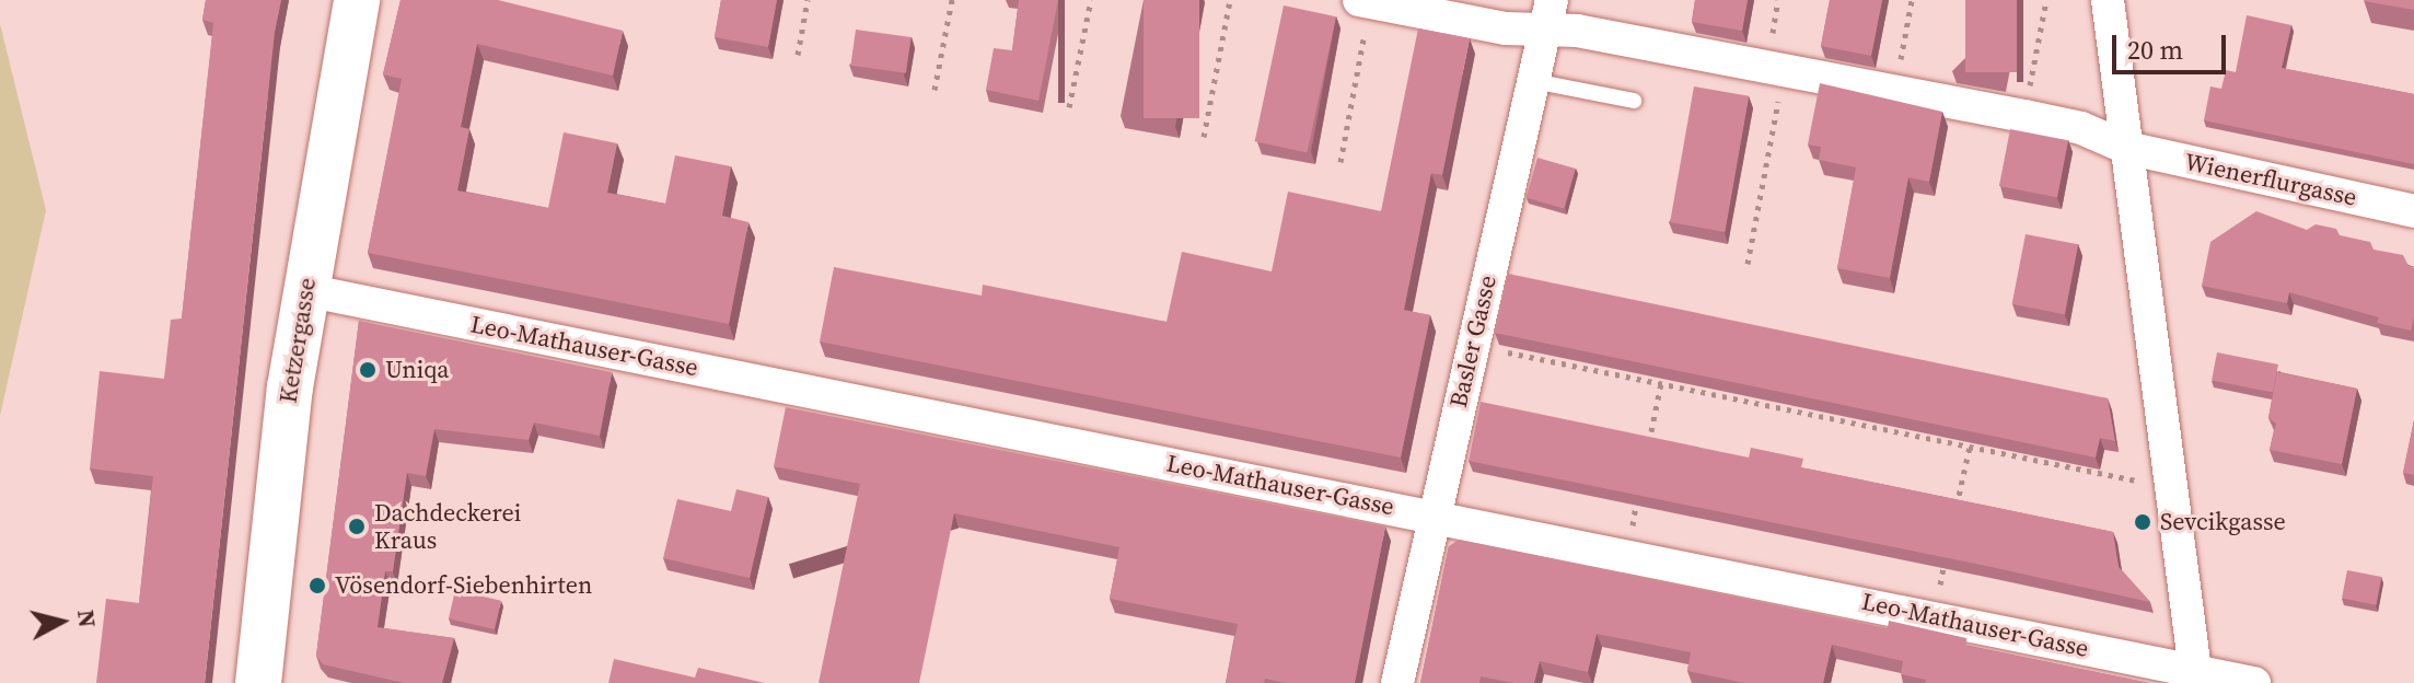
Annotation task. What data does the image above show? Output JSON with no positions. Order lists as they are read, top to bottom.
{
  "streets": {
    "main road": ["Ketzergasse"],
    "street": ["Wienerflurgasse", "Basler Gasse", "Leo-Mathauser-Gasse"]
  },
  "crossings": [
    ["Wienerflurgasse", "Basler Gasse"],
    ["Ketzergasse", "Leo-Mathauser-Gasse"],
    ["Basler Gasse", "Leo-Mathauser-Gasse"]
  ],
  "places": [
    "Uniqa",
    "Sevcikgasse",
    "Dachdeckerei Kraus",
    "Vösendorf-Siebenhirten"
  ],
  "scale_bar": "20 m",
  "north": "right"
}
